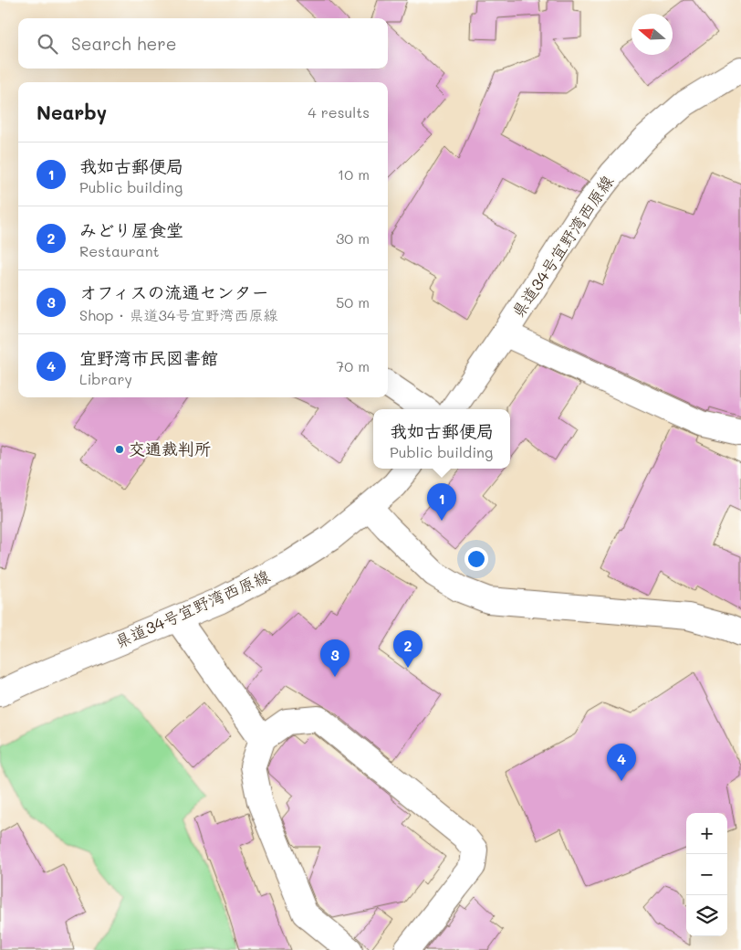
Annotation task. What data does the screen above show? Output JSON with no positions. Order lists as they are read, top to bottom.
{
  "streets": {
    "street": ["県道34号宜野湾西原線"]
  },
  "places": ["交通裁判所"],
  "north": "left",
  "page": {
    "search": "Search here",
    "heading": ["Nearby", "4 results"],
    "list": [
      {
        "mark": "1",
        "name": "我如古郵便局",
        "note": "Public building",
        "value": "10 m"
      },
      {
        "mark": "2",
        "name": "みどり屋食堂",
        "note": "Restaurant",
        "value": "30 m"
      },
      {
        "mark": "3",
        "name": "オフィスの流通センター",
        "note": "Shop · 県道34号宜野湾西原線",
        "value": "50 m"
      },
      {
        "mark": "4",
        "name": "宜野湾市民図書館",
        "note": "Library",
        "value": "70 m"
      }
    ],
    "popup": ["我如古郵便局", "Public building"],
    "pins": [
      "1",
      "2",
      "3",
      "4"
    ],
    "map_buttons": ["+", "−"]
  }
}
